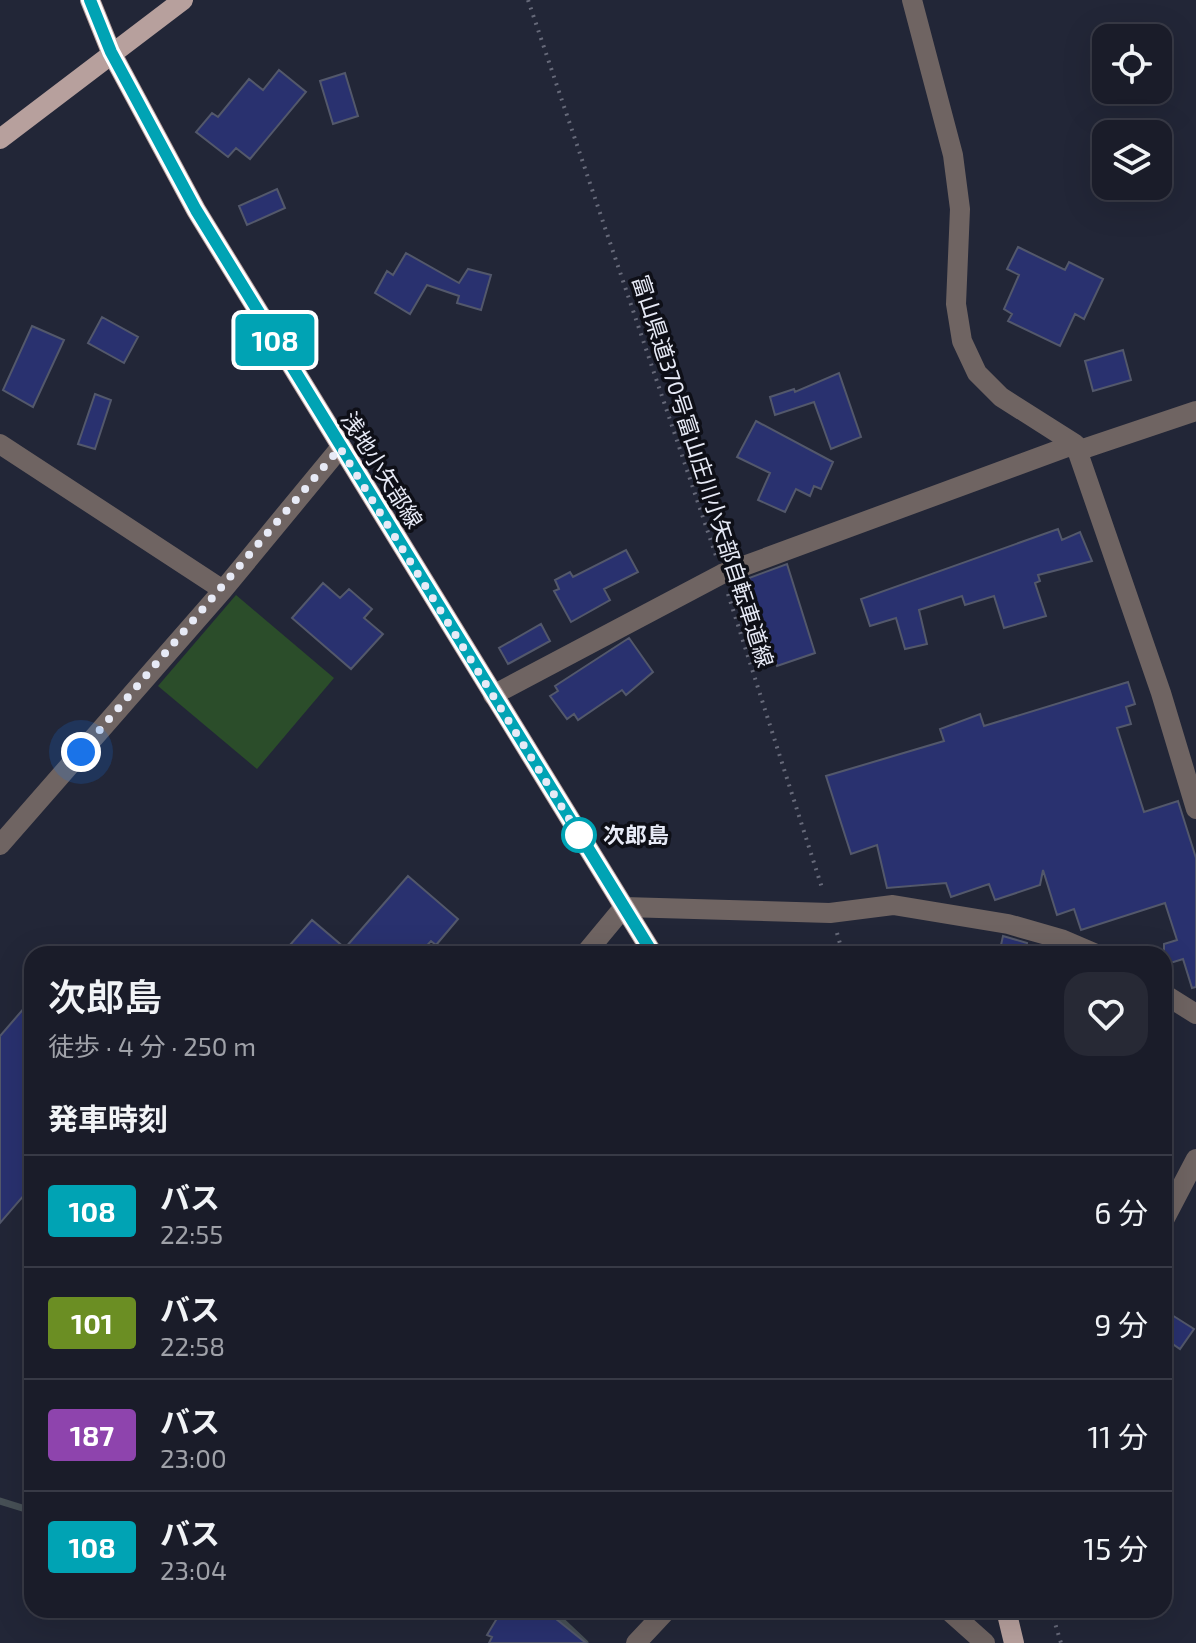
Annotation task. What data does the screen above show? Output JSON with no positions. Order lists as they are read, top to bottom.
{
  "streets": {
    "main road": ["浅地小矢部線"],
    "path": ["富山県道370号富山庄川小矢部自転車道線"]
  },
  "places": ["次郎島"],
  "lines": ["bus line 108"],
  "page": {
    "on_map": "108",
    "heading": [
      ["次郎島", "徒歩 · 4 分 · 250 m"],
      "発車時刻"
    ],
    "list": [
      {
        "mark": "108",
        "name": "バス",
        "note": "22:55",
        "value": "6 分"
      },
      {
        "mark": "101",
        "name": "バス",
        "note": "22:58",
        "value": "9 分"
      },
      {
        "mark": "187",
        "name": "バス",
        "note": "23:00",
        "value": "11 分"
      },
      {
        "mark": "108",
        "name": "バス",
        "note": "23:04",
        "value": "15 分"
      }
    ]
  }
}
